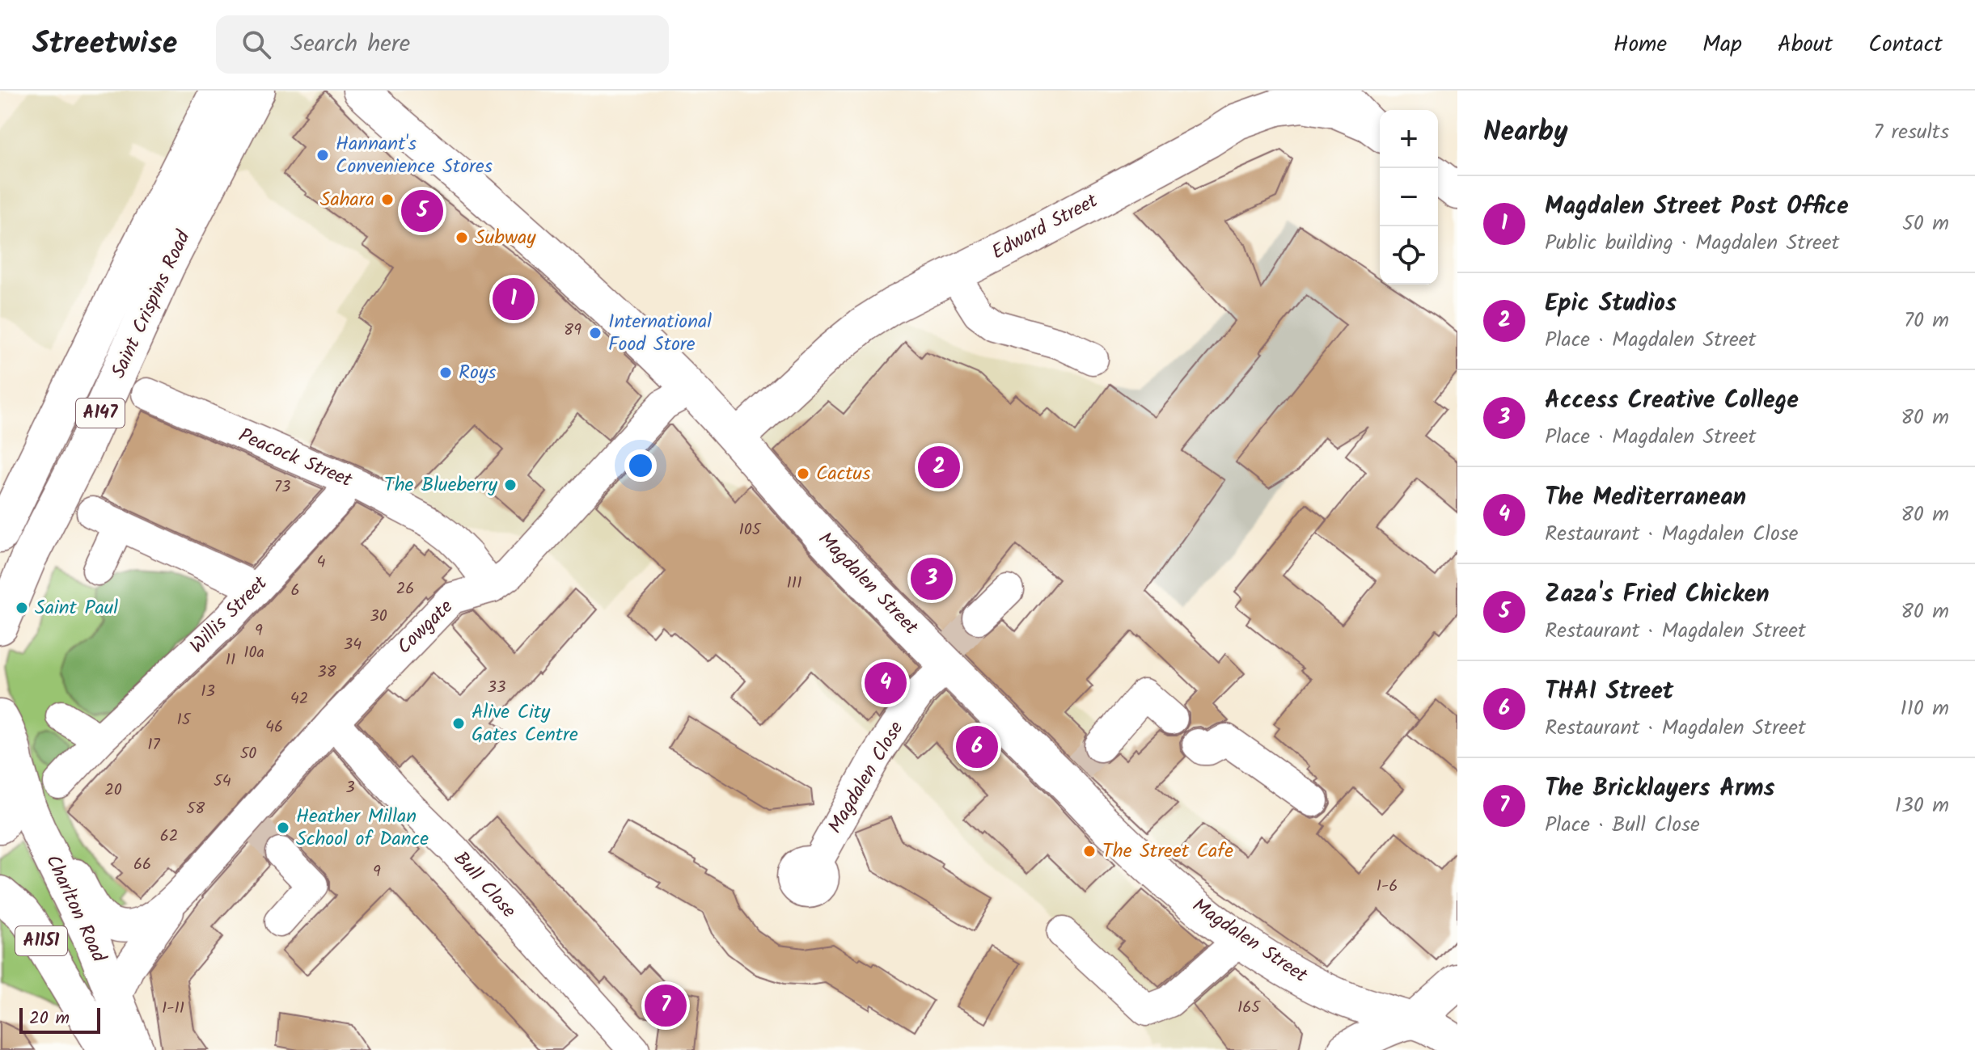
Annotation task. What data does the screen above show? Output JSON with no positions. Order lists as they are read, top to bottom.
{
  "streets": {
    "street": [
      "Edward Street",
      "Saint Crispins Road",
      "A147",
      "Peacock Street",
      "Magdalen Street",
      "Willis Street",
      "Cowgate",
      "Magdalen Close",
      "Bull Close",
      "Charlton Road",
      "A1151"
    ]
  },
  "crossings": [
    ["Edward Street", "Magdalen Street"],
    ["Peacock Street", "Willis Street"],
    ["Peacock Street", "Cowgate"],
    ["Magdalen Street", "Cowgate"],
    ["Magdalen Street", "Magdalen Close"],
    ["Cowgate", "Bull Close"],
    ["Cowgate", "Charlton Road"]
  ],
  "places": [
    "Hannant's Convenience Stores",
    "Sahara",
    "Subway",
    "International Food Store",
    "Roys",
    "Cactus",
    "The Blueberry",
    "Saint Paul",
    "Alive City Gates Centre",
    "Heather Millan School of Dance",
    "The Street Cafe"
  ],
  "house_numbers": [
    "89",
    "73",
    "105",
    "4",
    "111",
    "26",
    "6",
    "30",
    "9",
    "34",
    "10a",
    "11",
    "38",
    "33",
    "13",
    "42",
    "15",
    "46",
    "17",
    "50",
    "54",
    "3",
    "20",
    "58",
    "62",
    "66",
    "9",
    "1-6",
    "165",
    "1-11"
  ],
  "scale_bar": "20 m",
  "page": {
    "header": "Streetwise",
    "search": "Search here",
    "nav": [
      "Home",
      "Map",
      "About",
      "Contact"
    ],
    "heading": ["Nearby", "7 results"],
    "map_buttons": ["+", "−"],
    "list": [
      {
        "mark": "1",
        "name": "Magdalen Street Post Office",
        "note": "Public building · Magdalen Street",
        "value": "50 m"
      },
      {
        "mark": "2",
        "name": "Epic Studios",
        "note": "Place · Magdalen Street",
        "value": "70 m"
      },
      {
        "mark": "3",
        "name": "Access Creative College",
        "note": "Place · Magdalen Street",
        "value": "80 m"
      },
      {
        "mark": "4",
        "name": "The Mediterranean",
        "note": "Restaurant · Magdalen Close",
        "value": "80 m"
      },
      {
        "mark": "5",
        "name": "Zaza's Fried Chicken",
        "note": "Restaurant · Magdalen Street",
        "value": "80 m"
      },
      {
        "mark": "6",
        "name": "THAI Street",
        "note": "Restaurant · Magdalen Street",
        "value": "110 m"
      },
      {
        "mark": "7",
        "name": "The Bricklayers Arms",
        "note": "Place · Bull Close",
        "value": "130 m"
      }
    ],
    "pins": [
      "5",
      "1",
      "2",
      "3",
      "4",
      "6",
      "7"
    ],
    "scale": "20 m"
  }
}
